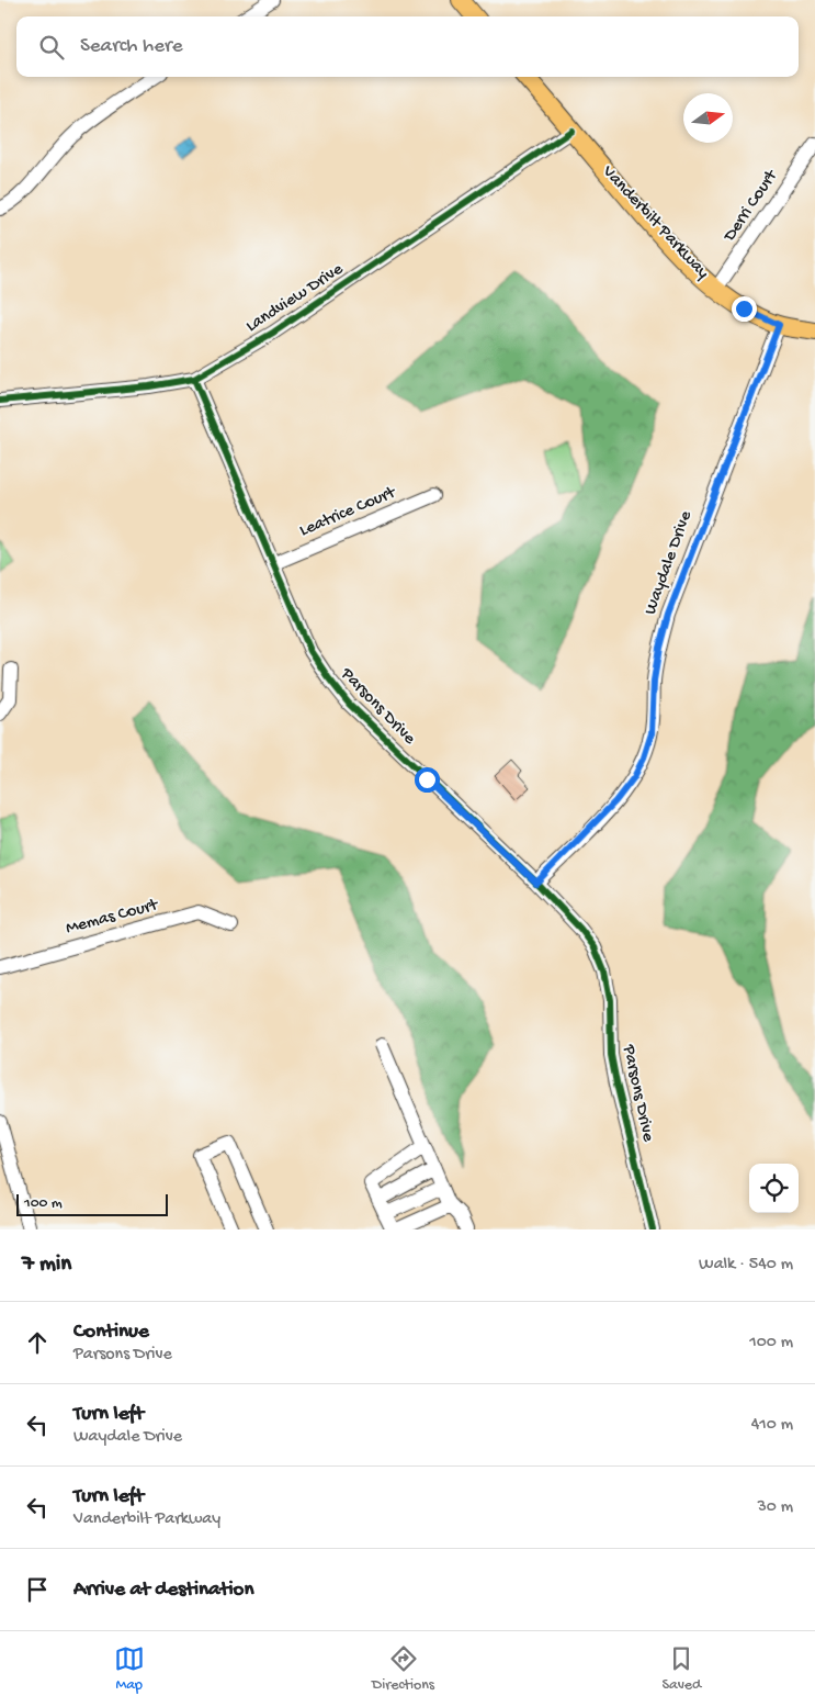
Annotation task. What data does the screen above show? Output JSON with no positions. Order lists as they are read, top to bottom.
{
  "streets": {
    "main road": ["Vanderbilt Parkway"],
    "street": [
      "Derri Court",
      "Landview Drive",
      "Leatrice Court",
      "Waydale Drive",
      "Parsons Drive",
      "Memas Court"
    ]
  },
  "crossings": [
    ["Derri Court", "Vanderbilt Parkway"],
    ["Vanderbilt Parkway", "Landview Drive"],
    ["Vanderbilt Parkway", "Waydale Drive"],
    ["Landview Drive", "Parsons Drive"],
    ["Leatrice Court", "Parsons Drive"],
    ["Waydale Drive", "Parsons Drive"]
  ],
  "scale_bar": "100 m",
  "north": "right",
  "page": {
    "search": "Search here",
    "scale": "100 m",
    "heading": ["7 min", "Walk · 540 m"],
    "list": [
      ["Continue", "Parsons Drive", "100 m"],
      ["Turn left", "Waydale Drive", "410 m"],
      ["Turn left", "Vanderbilt Parkway", "30 m"],
      "Arrive at destination"
    ],
    "nav": ["Map", "Directions", "Saved"]
  }
}
